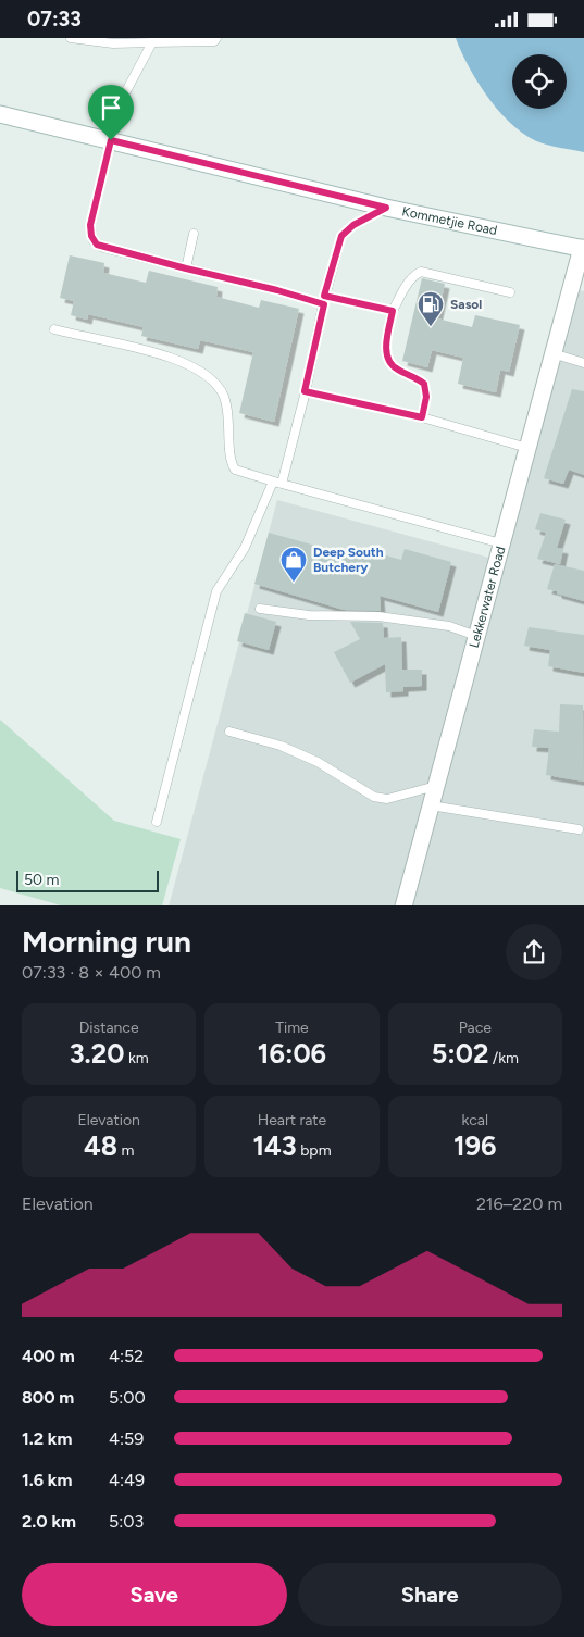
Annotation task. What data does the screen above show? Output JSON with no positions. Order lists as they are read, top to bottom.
{
  "streets": {
    "street": ["Kommetjie Road", "Lekkerwater Road"]
  },
  "crossings": [
    ["Kommetjie Road", "Lekkerwater Road"]
  ],
  "places": {
    "fuel station": ["Sasol"],
    "shop": ["Deep South Butchery"]
  },
  "scale_bar": "50 m",
  "page": {
    "status": "07:33",
    "scale": "50 m",
    "heading": ["Morning run", "07:33 · 8 × 400 m"],
    "stats": [
      ["Distance", "3.20 km"],
      ["Time", "16:06"],
      ["Pace", "5:02 /km"],
      ["Elevation", "48 m"],
      ["Heart rate", "143 bpm"],
      ["kcal", "196"]
    ],
    "chart": ["Elevation", "216–220 m"],
    "list": [
      {
        "name": "400 m",
        "note": "4:52"
      },
      {
        "name": "800 m",
        "note": "5:00"
      },
      {
        "name": "1.2 km",
        "note": "4:59"
      },
      {
        "name": "1.6 km",
        "note": "4:49"
      },
      {
        "name": "2.0 km",
        "note": "5:03"
      }
    ],
    "buttons": ["Save", "Share"]
  }
}
